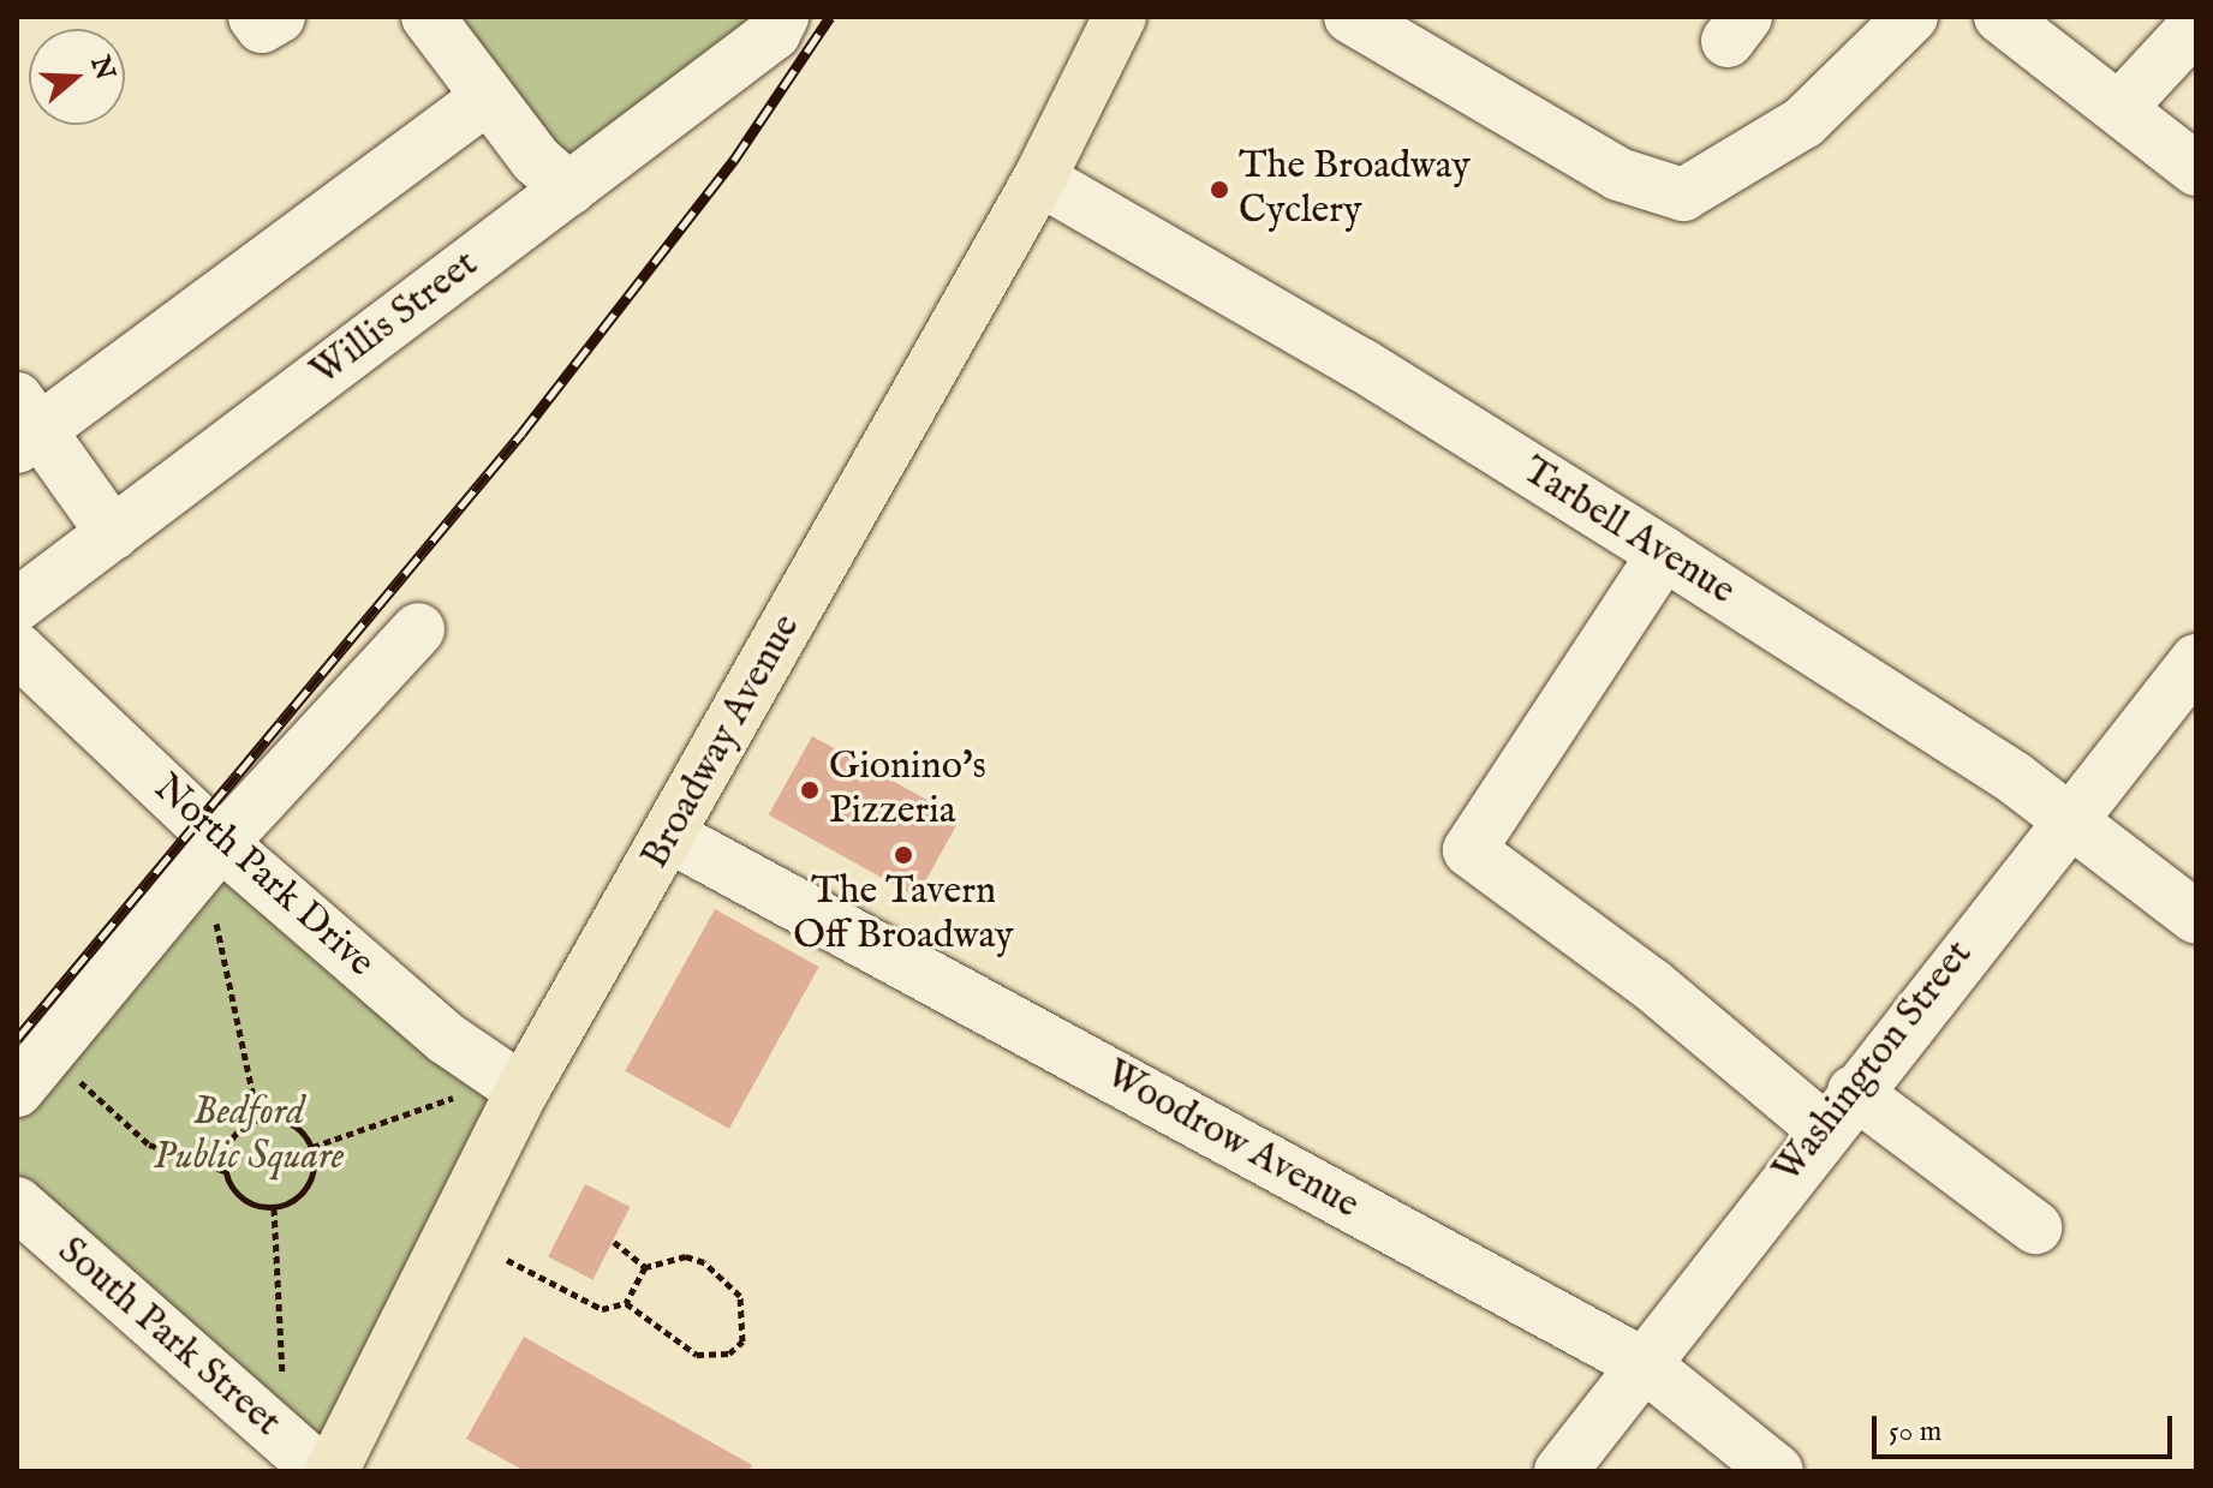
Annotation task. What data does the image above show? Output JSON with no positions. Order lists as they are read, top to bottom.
{
  "streets": {
    "main road": ["Broadway Avenue"],
    "street": [
      "Willis Street",
      "Tarbell Avenue",
      "North Park Drive",
      "Washington Street",
      "Woodrow Avenue",
      "South Park Street"
    ]
  },
  "crossings": [
    ["Tarbell Avenue", "Broadway Avenue"],
    ["Tarbell Avenue", "Washington Street"],
    ["Broadway Avenue", "North Park Drive"],
    ["Broadway Avenue", "Woodrow Avenue"],
    ["Washington Street", "Woodrow Avenue"]
  ],
  "parks": ["Bedford Public Square"],
  "places": ["The Broadway Cyclery", "Gionino's Pizzeria", "The Tavern Off Broadway"],
  "scale_bar": "50 m",
  "north": "right"
}
